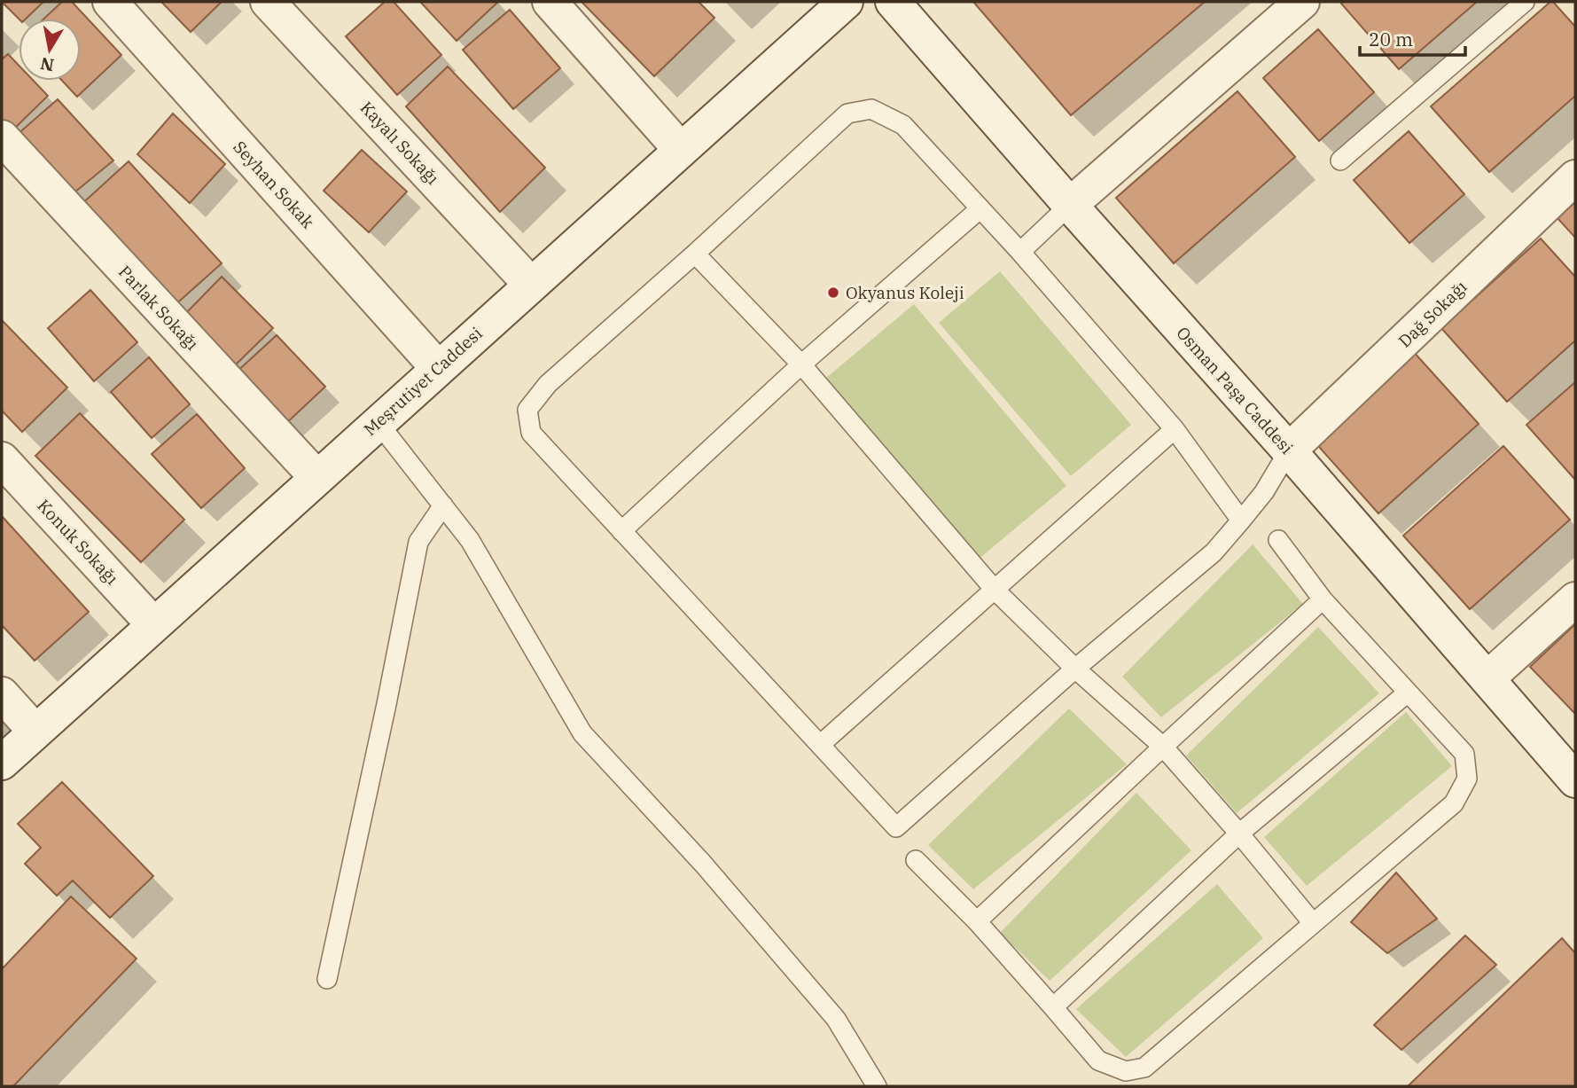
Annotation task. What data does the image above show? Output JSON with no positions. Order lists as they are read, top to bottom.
{
  "streets": {
    "street": [
      "Kayalı Sokağı",
      "Seyhan Sokak",
      "Parlak Sokağı",
      "Dağ Sokağı",
      "Meşrutiyet Caddesi",
      "Osman Paşa Caddesi",
      "Konuk Sokağı"
    ]
  },
  "crossings": [
    ["Kayalı Sokağı", "Meşrutiyet Caddesi"],
    ["Seyhan Sokak", "Meşrutiyet Caddesi"],
    ["Parlak Sokağı", "Meşrutiyet Caddesi"],
    ["Dağ Sokağı", "Osman Paşa Caddesi"],
    ["Meşrutiyet Caddesi", "Konuk Sokağı"]
  ],
  "places": ["Okyanus Koleji"],
  "scale_bar": "20 m",
  "north": "bottom"
}
